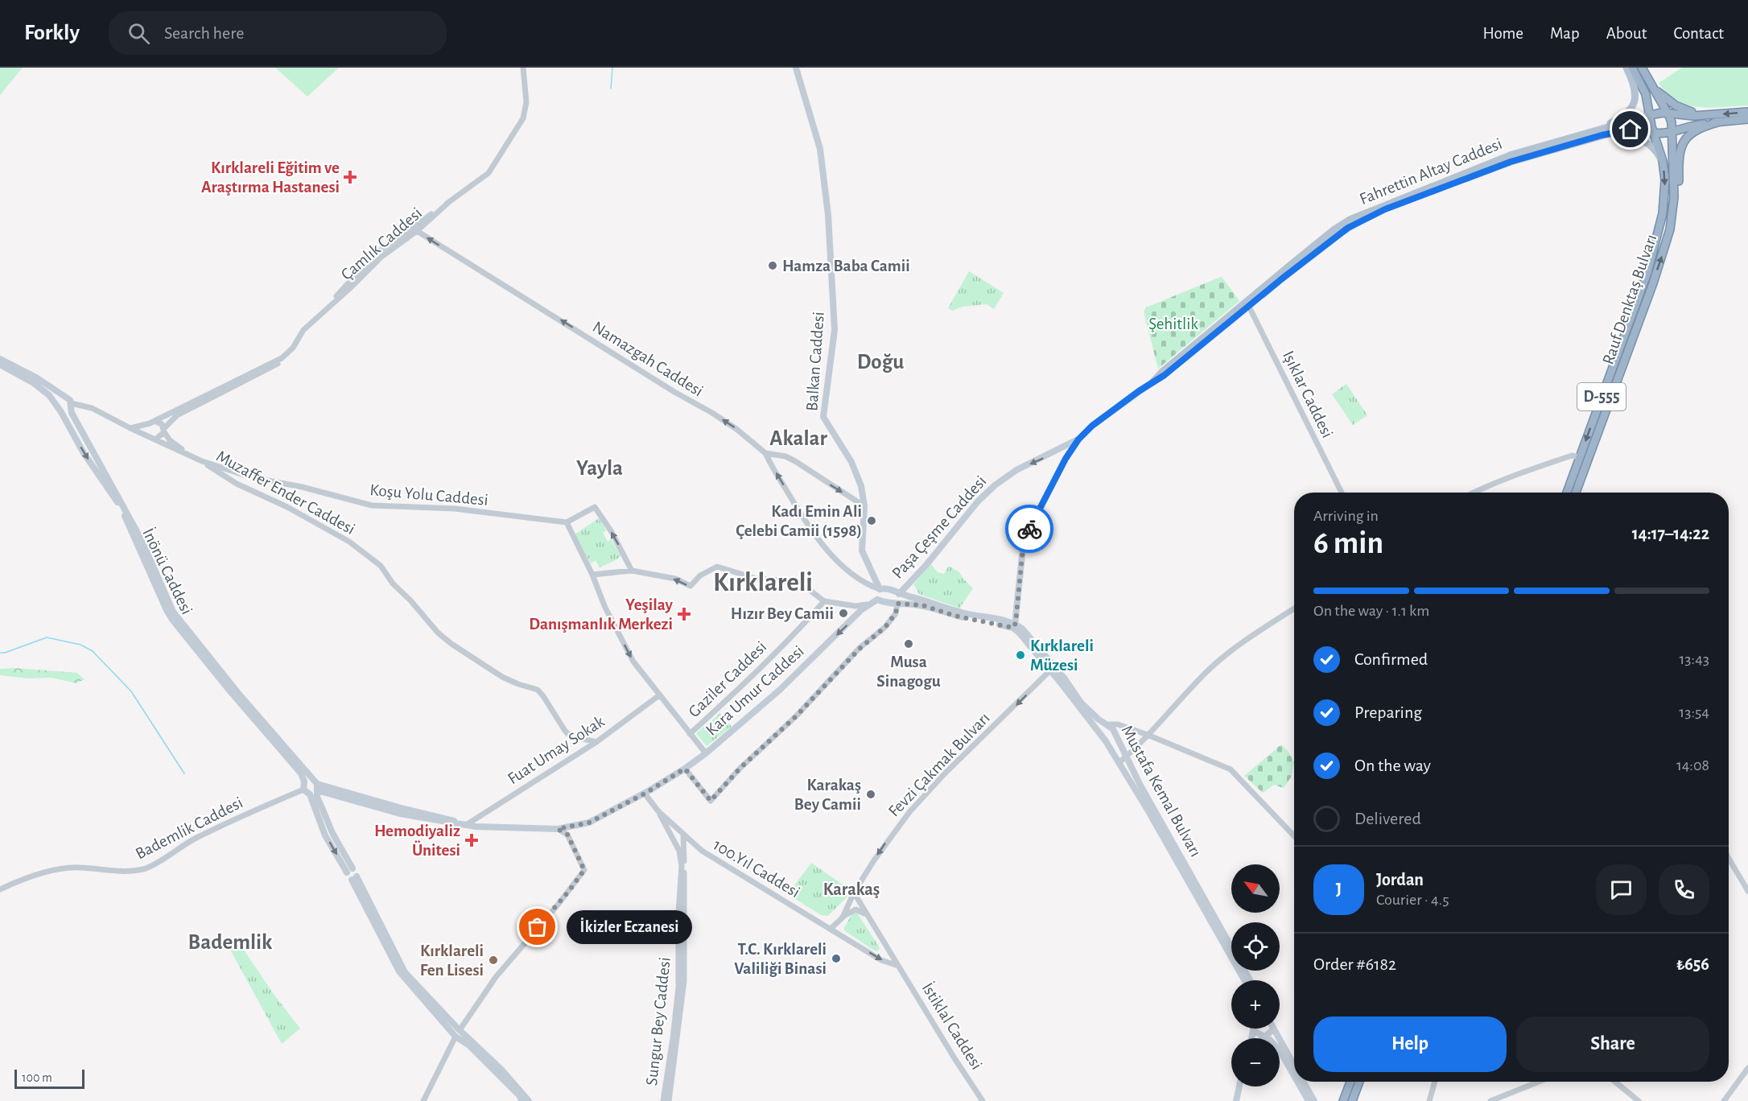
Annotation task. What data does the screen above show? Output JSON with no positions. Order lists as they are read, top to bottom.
{
  "streets": {
    "highway": ["Rauf Denktaş Bulvarı", "D-555"],
    "main road": [
      "Fahrettin Altay Caddesi",
      "Balkan Caddesi",
      "Paşa Çeşme Caddesi",
      "İnönü Caddesi",
      "Kara Umur Caddesi",
      "Mustafa Kemal Bulvarı"
    ],
    "street": [
      "Çamlık Caddesi",
      "Namazgah Caddesi",
      "Işıklar Caddesi",
      "Muzaffer Ender Caddesi",
      "Koşu Yolu Caddesi",
      "Gaziler Caddesi",
      "Fuat Umay Sokak",
      "Fevzi Çakmak Bulvarı",
      "Bademlik Caddesi",
      "100.Yıl Caddesi",
      "Sungur Bey Caddesi",
      "İstiklal Caddesi"
    ]
  },
  "crossings": [
    ["Fahrettin Altay Caddesi", "Rauf Denktaş Bulvarı"],
    ["Fahrettin Altay Caddesi", "Işıklar Caddesi"],
    ["Fahrettin Altay Caddesi", "D-555"],
    ["Çamlık Caddesi", "Namazgah Caddesi"],
    ["Çamlık Caddesi", "Koşu Yolu Caddesi"],
    ["Rauf Denktaş Bulvarı", "D-555"],
    ["Namazgah Caddesi", "Balkan Caddesi"],
    ["Muzaffer Ender Caddesi", "Koşu Yolu Caddesi"],
    ["Muzaffer Ender Caddesi", "Fuat Umay Sokak"],
    ["Koşu Yolu Caddesi", "İnönü Caddesi"],
    ["İnönü Caddesi", "Bademlik Caddesi"],
    ["Kara Umur Caddesi", "Fuat Umay Sokak"],
    ["Kara Umur Caddesi", "100.Yıl Caddesi"],
    ["Fevzi Çakmak Bulvarı", "Mustafa Kemal Bulvarı"],
    ["Fevzi Çakmak Bulvarı", "100.Yıl Caddesi"],
    ["Fevzi Çakmak Bulvarı", "İstiklal Caddesi"],
    ["100.Yıl Caddesi", "Sungur Bey Caddesi"],
    ["100.Yıl Caddesi", "İstiklal Caddesi"]
  ],
  "one_way": ["Paşa Çeşme Caddesi", "Kara Umur Caddesi", "Fevzi Çakmak Bulvarı"],
  "districts": [
    "Doğu",
    "Akalar",
    "Yayla",
    "Kırklareli",
    "Karakaş",
    "Bademlik"
  ],
  "parks": ["Şehitlik"],
  "places": {
    "health": ["Kırklareli Eğitim ve Araştırma Hastanesi", "Yeşilay Danışmanlık Merkezi", "Hemodiyaliz Ünitesi"],
    "other": [
      "Hamza Baba Camii",
      "Kadı Emin Ali Çelebi Camii (1598)",
      "Hızır Bey Camii",
      "Musa Sinagogu",
      "Kırklareli Müzesi",
      "Karakaş Bey Camii",
      "İkizler Eczanesi",
      "T.C. Kırklareli Valiliği Binasi",
      "Kırklareli Fen Lisesi"
    ]
  },
  "scale_bar": "100 m",
  "north": "top left",
  "page": {
    "header": "Forkly",
    "search": "Search here",
    "nav": [
      "Home",
      "Map",
      "About",
      "Contact"
    ],
    "heading": ["6 min", "Arriving in", "14:17–14:22"],
    "panel": [
      "Jordan",
      "Courier · 4.5",
      "Order #6182",
      "₺656"
    ],
    "bar": "On the way · 1.1 km",
    "list": [
      ["Confirmed", "13:43"],
      ["Preparing", "13:54"],
      ["On the way", "14:08"],
      "Delivered"
    ],
    "map_buttons": ["+", "−"],
    "round": "J",
    "bubble": "İkizler Eczanesi",
    "buttons": ["Help", "Share"],
    "scale": "100 m"
  }
}
